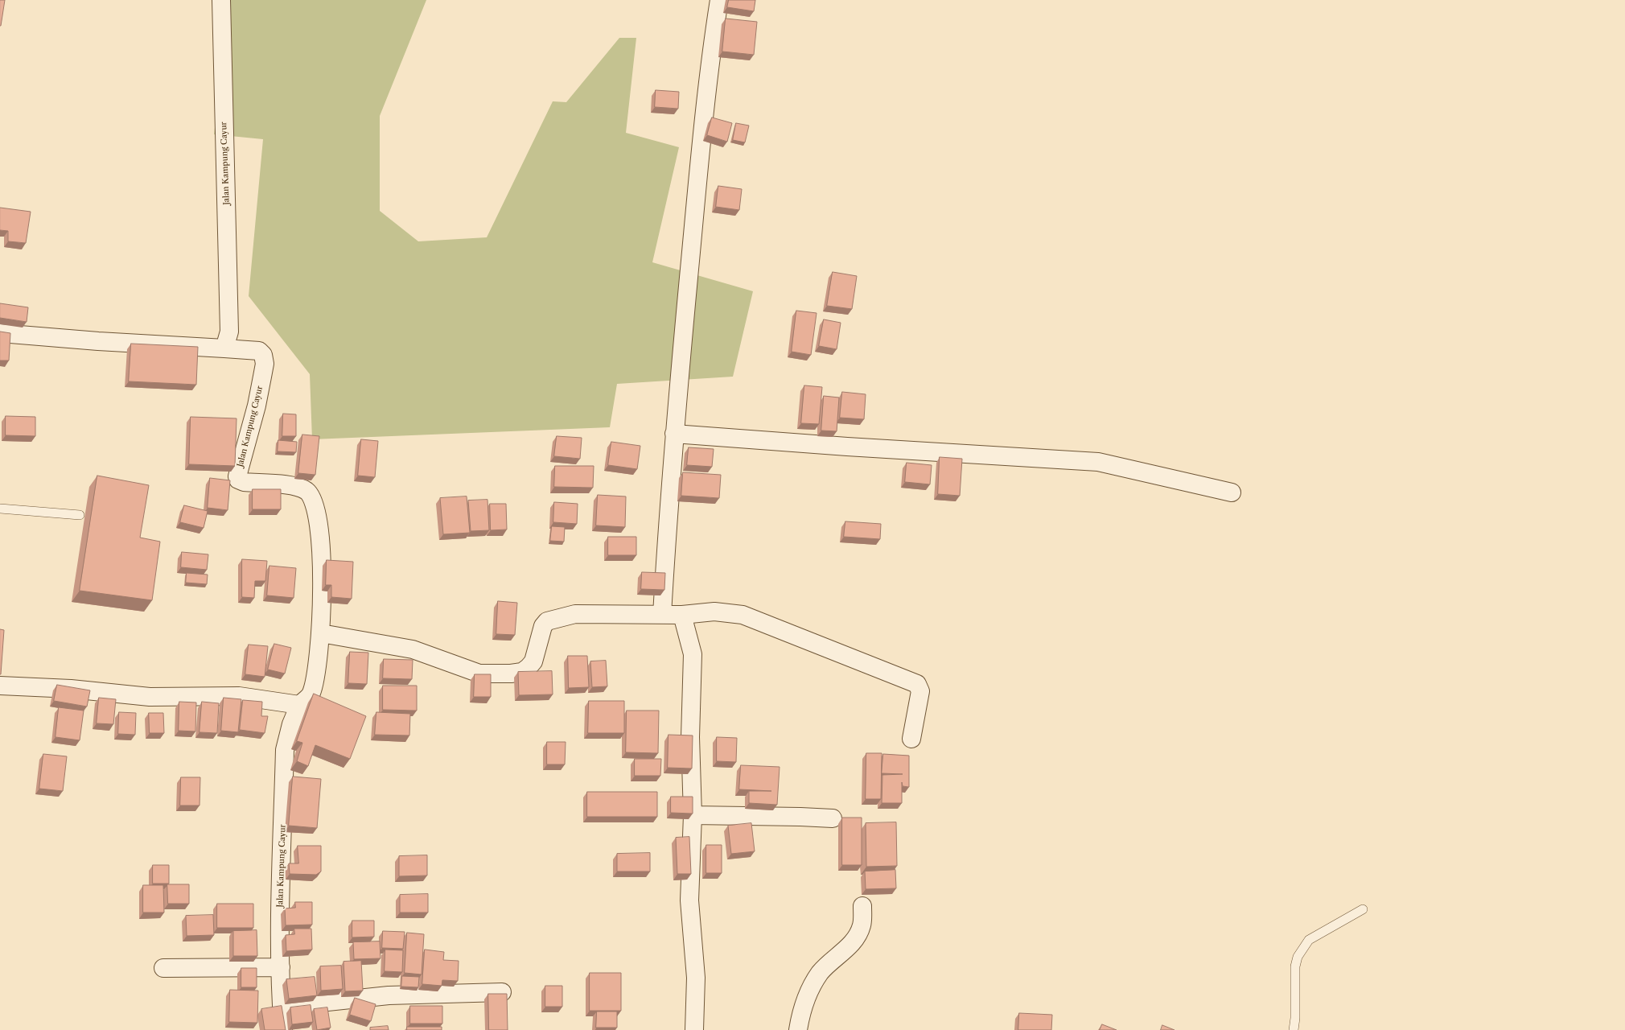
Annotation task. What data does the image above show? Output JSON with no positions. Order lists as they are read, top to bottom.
{
  "streets": {
    "street": ["Jalan Kampung Cayur"]
  }
}
